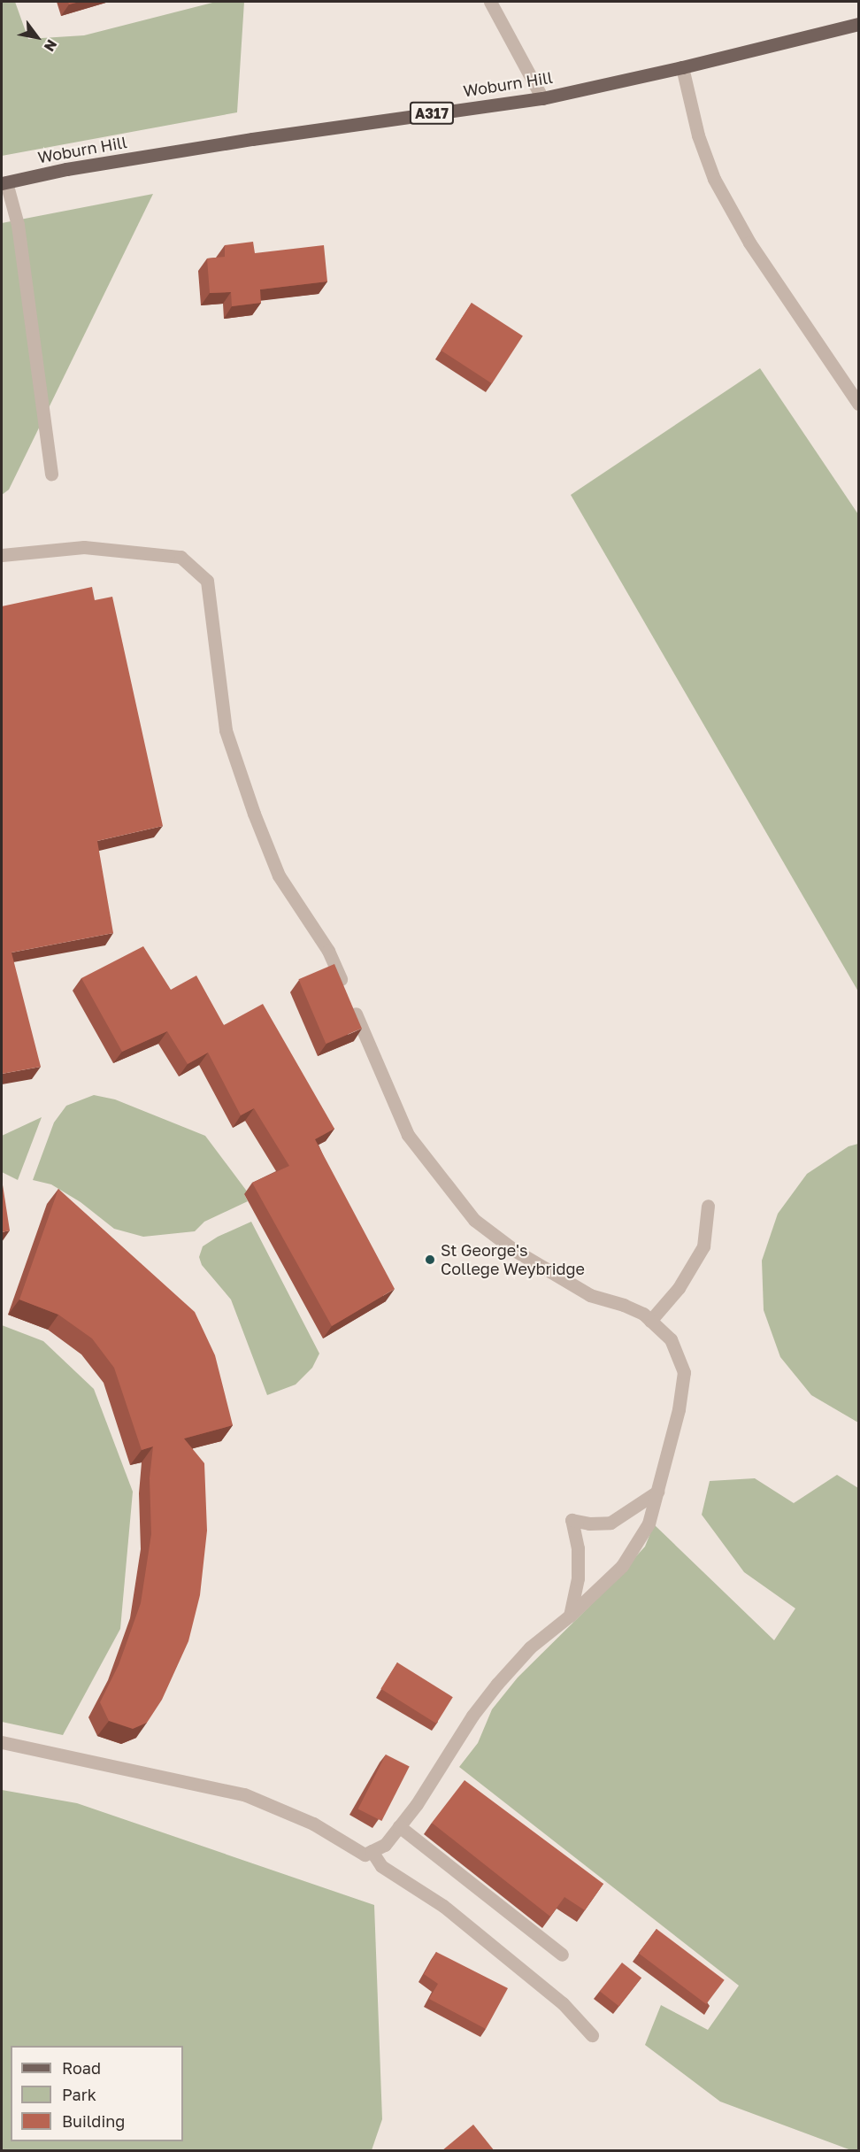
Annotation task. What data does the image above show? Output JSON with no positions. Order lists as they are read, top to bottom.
{
  "streets": {
    "main road": ["Woburn Hill", "A317"]
  },
  "places": ["St George's College Weybridge"],
  "legend": ["Road", "Park", "Building"],
  "north": "bottom right"
}
